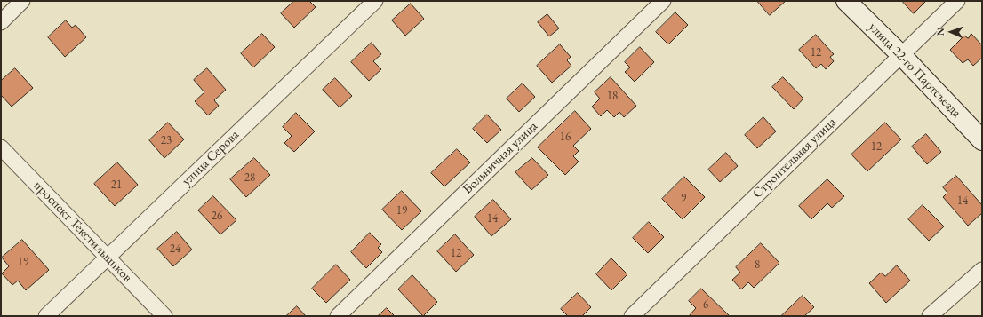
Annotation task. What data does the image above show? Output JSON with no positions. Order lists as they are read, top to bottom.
{
  "streets": {
    "street": [
      "улица 22-го Партсъезда",
      "улица Серова",
      "Больничная улица",
      "Строительная улица",
      "проспект Текстильщиков"
    ]
  },
  "crossings": [
    ["улица 22-го Партсъезда", "Строительная улица"],
    ["улица Серова", "проспект Текстильщиков"]
  ],
  "house_numbers": [
    "12",
    "18",
    "16",
    "23",
    "12",
    "28",
    "21",
    "9",
    "14",
    "19",
    "26",
    "14",
    "24",
    "12",
    "19",
    "8",
    "6"
  ],
  "north": "left"
}
